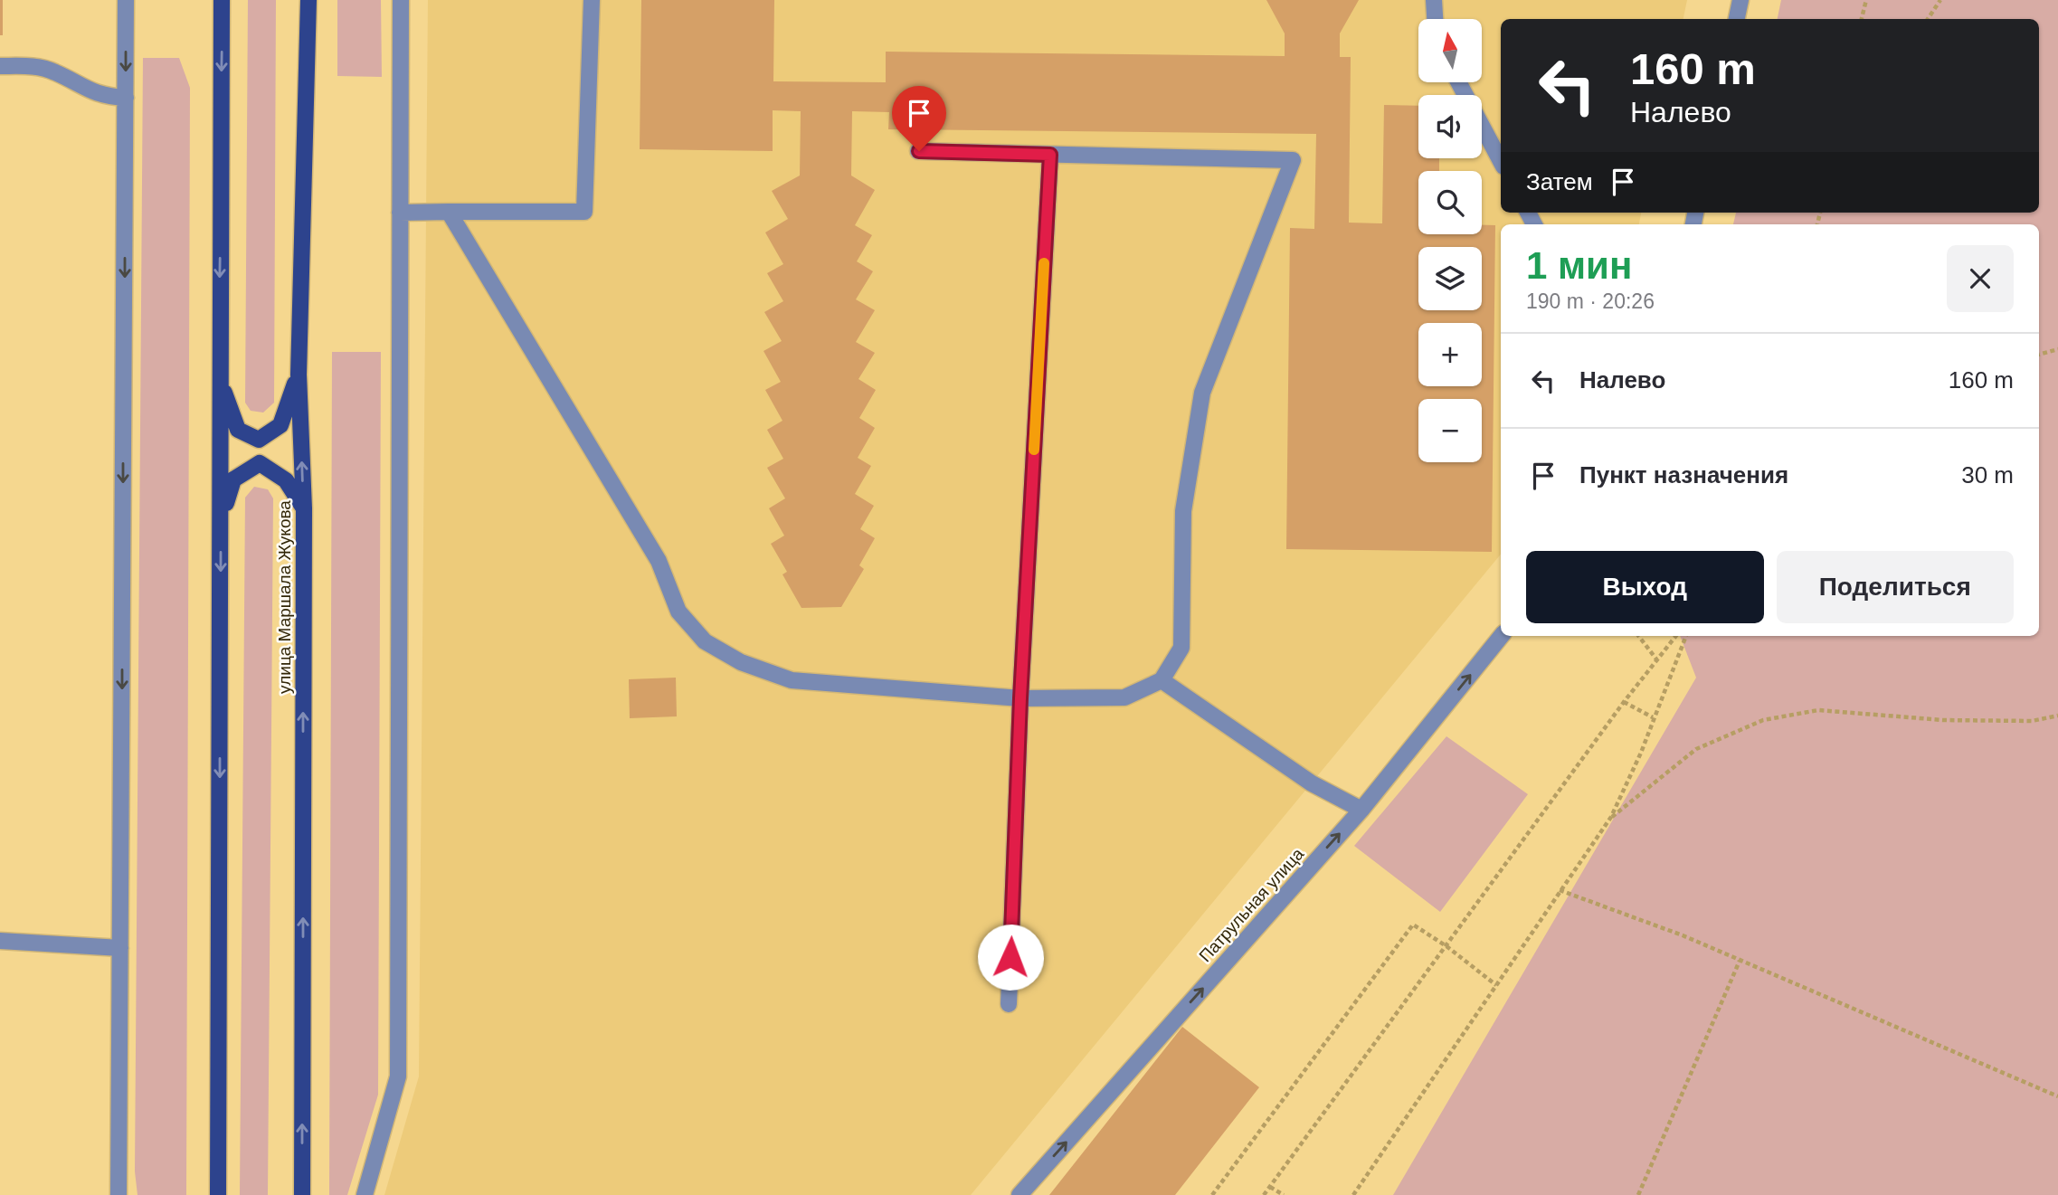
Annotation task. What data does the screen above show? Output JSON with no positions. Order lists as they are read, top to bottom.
{
  "streets": {
    "main road": ["улица Маршала Жукова"],
    "street": ["Патрульная улица"]
  },
  "one_way": ["Патрульная улица"],
  "north": "top",
  "page": {
    "map_buttons": ["+", "−"],
    "turn": ["160 m", "Налево"],
    "then": "Затем",
    "heading": ["1 мин", "190 m · 20:26"],
    "list": [
      {
        "name": "Налево",
        "value": "160 m"
      },
      {
        "name": "Пункт назначения",
        "value": "30 m"
      }
    ],
    "buttons": ["Выход", "Поделиться"]
  }
}
